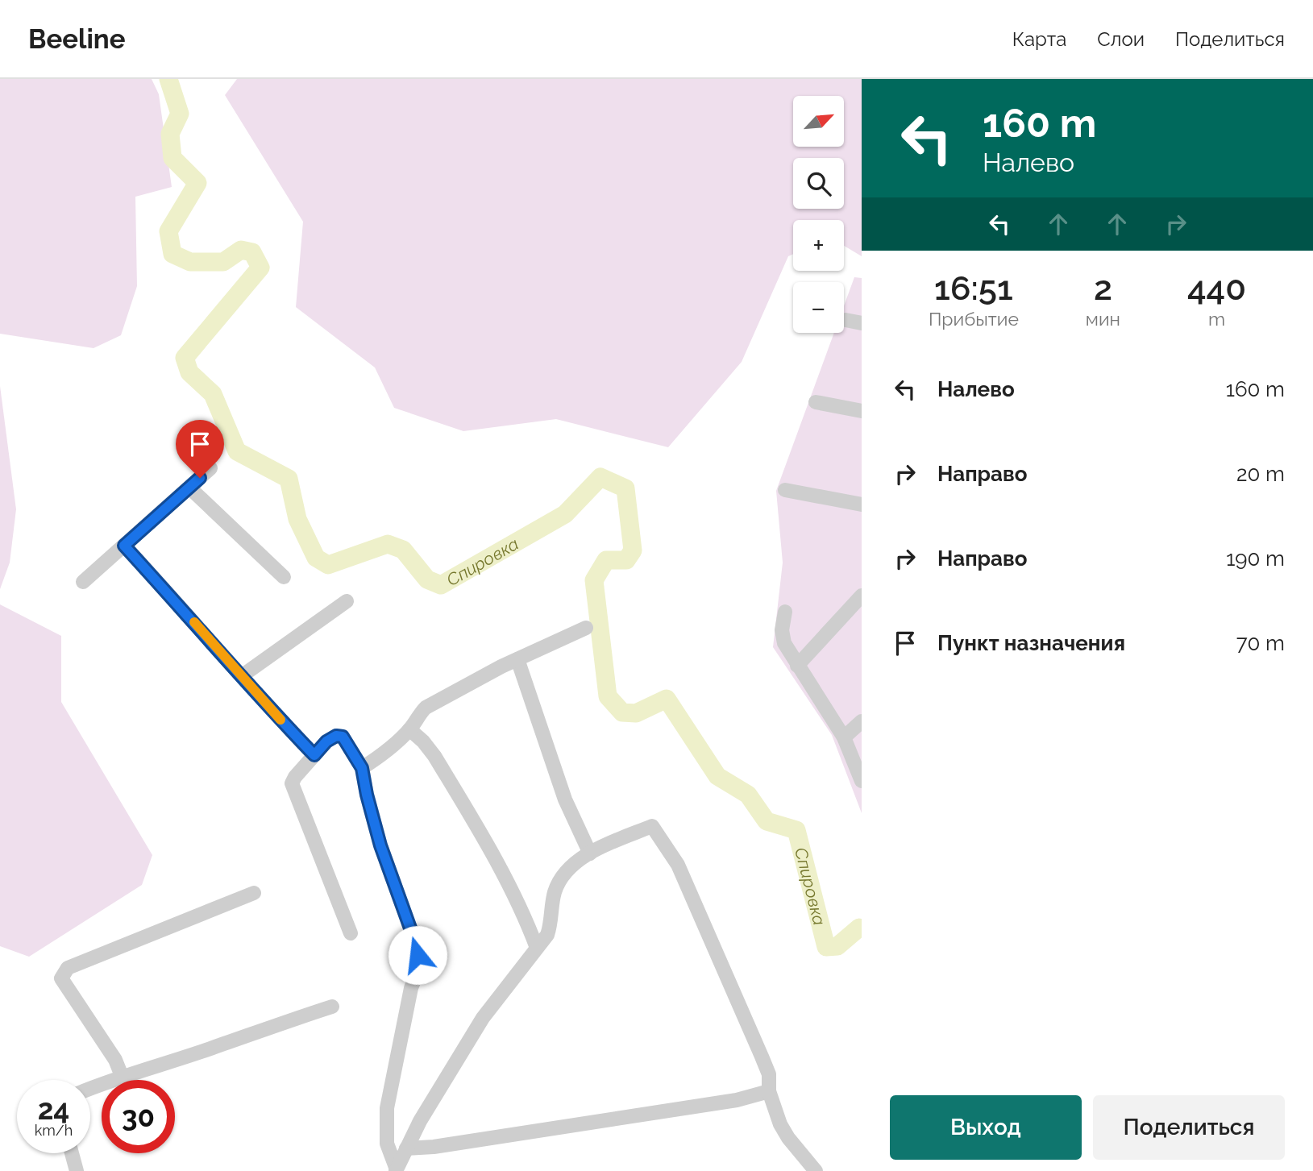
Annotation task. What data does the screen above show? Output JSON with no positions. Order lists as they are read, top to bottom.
{
  "water": ["Спировка"],
  "north": "top right",
  "page": {
    "header": "Beeline",
    "nav": ["Карта", "Слои", "Поделиться"],
    "turn": ["160 m", "Налево"],
    "map_buttons": ["+", "−"],
    "eta": [
      "16:51",
      "Прибытие",
      "2",
      "мин",
      "440",
      "m"
    ],
    "list": [
      {
        "name": "Налево",
        "value": "160 m"
      },
      {
        "name": "Направо",
        "value": "20 m"
      },
      {
        "name": "Направо",
        "value": "190 m"
      },
      {
        "name": "Пункт назначения",
        "value": "70 m"
      }
    ],
    "speed": "24 km/h",
    "limit": "30",
    "buttons": ["Выход", "Поделиться"]
  }
}
